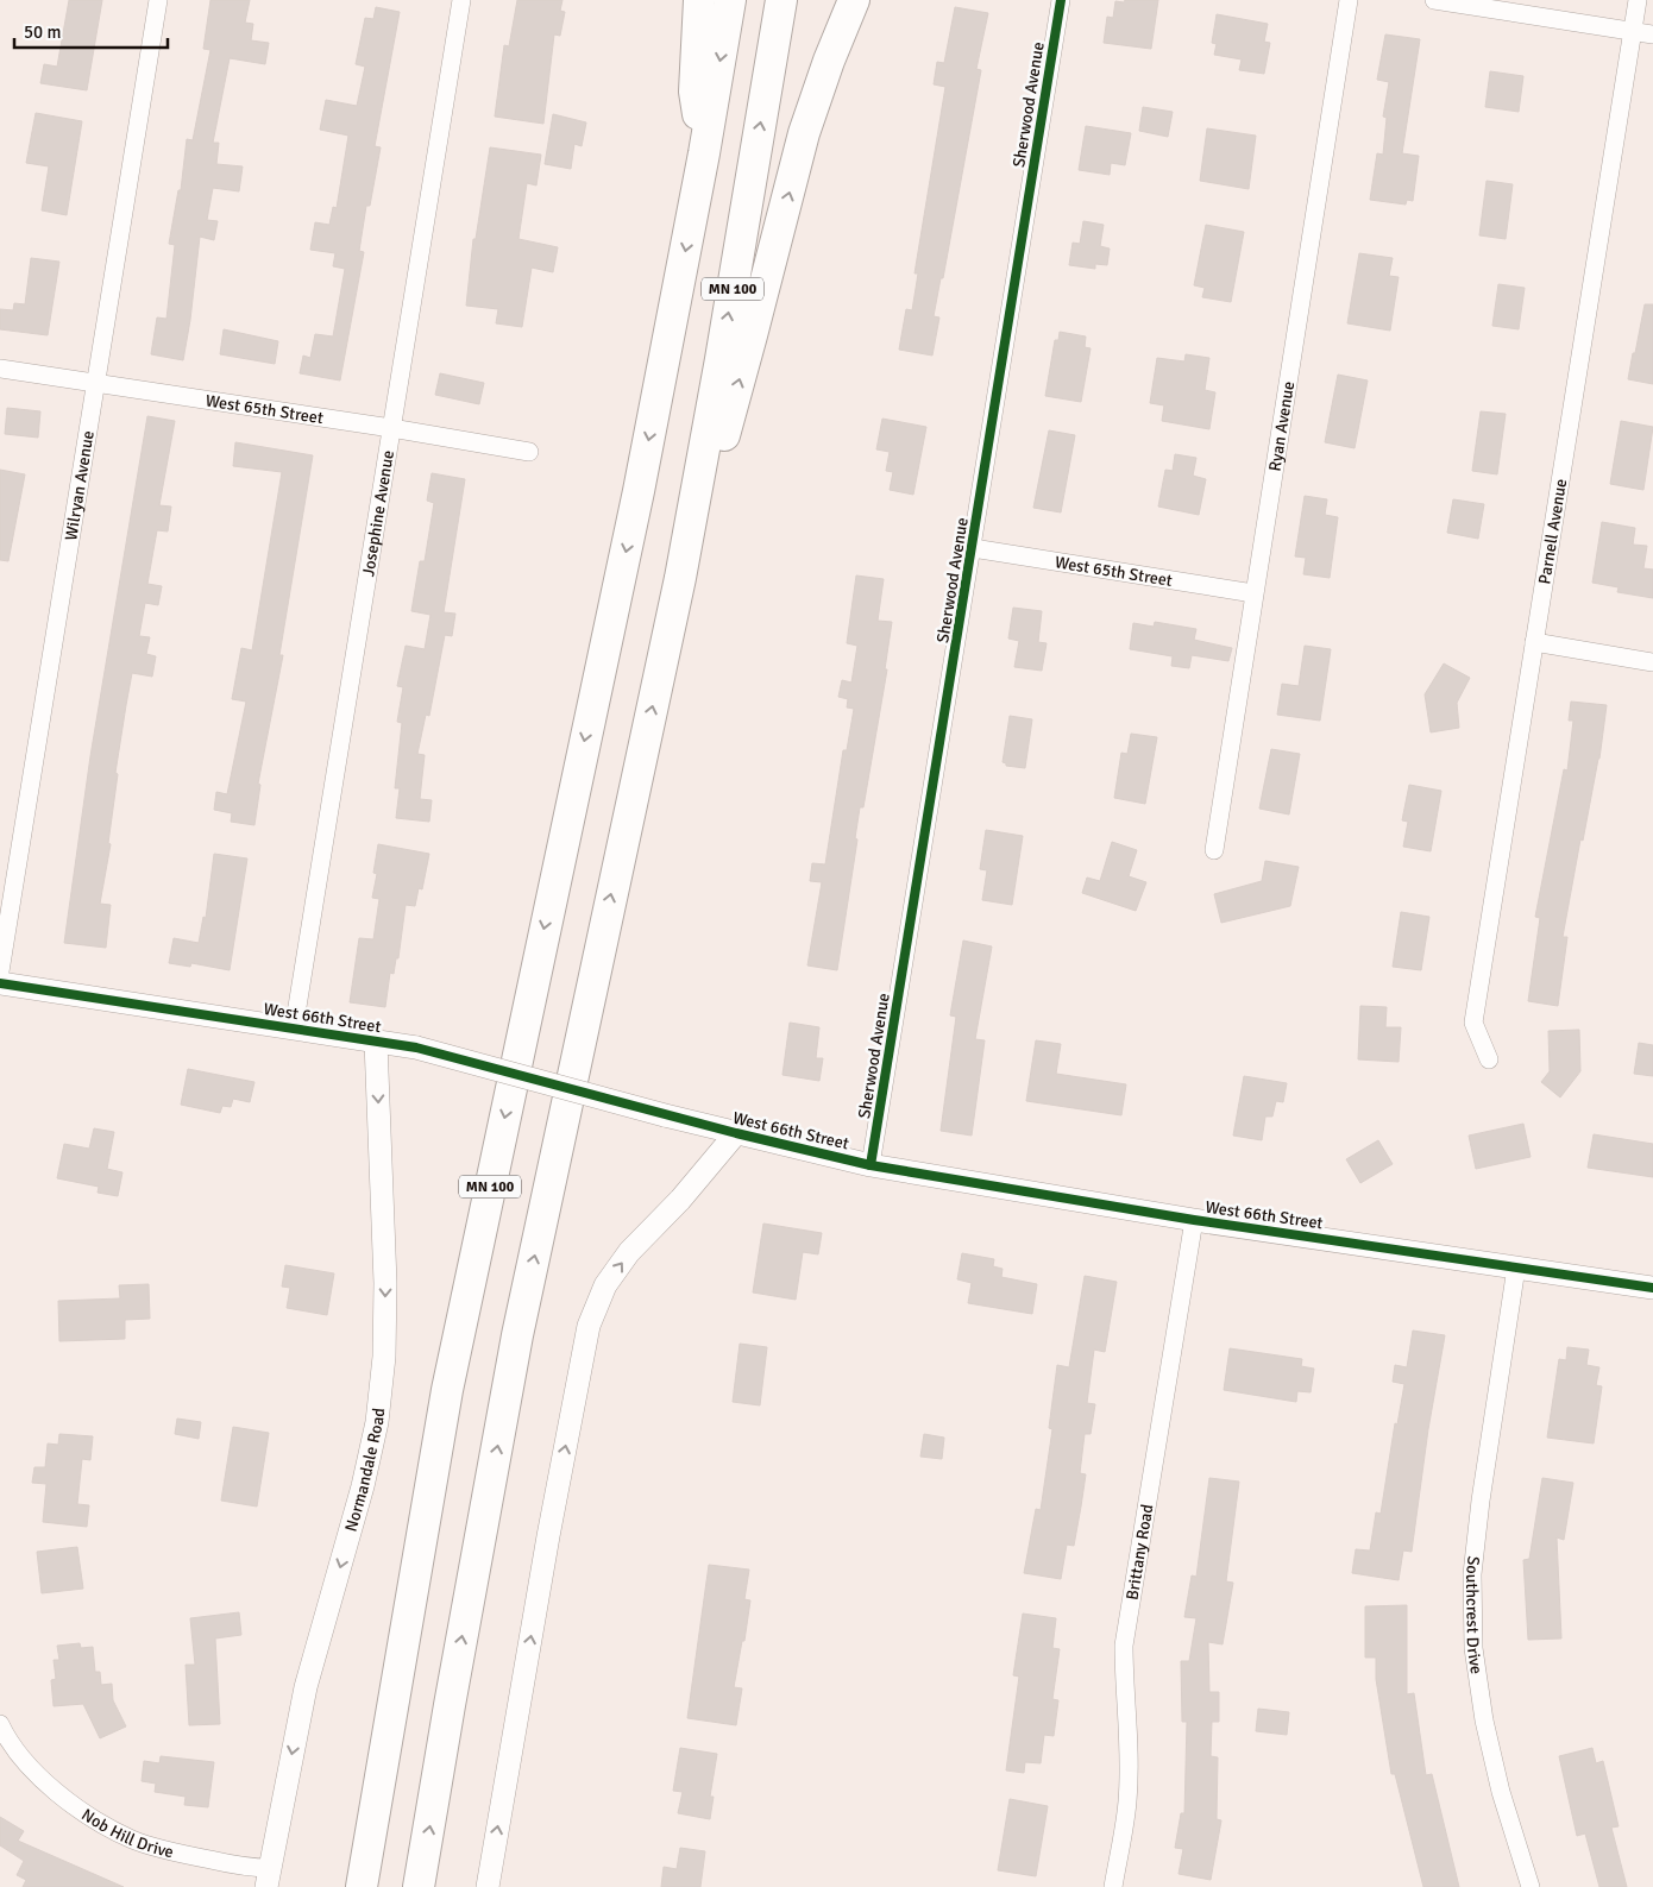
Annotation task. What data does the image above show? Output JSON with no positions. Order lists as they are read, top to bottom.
{
  "streets": {
    "highway": ["MN 100"],
    "street": [
      "Sherwood Avenue",
      "West 65th Street",
      "Ryan Avenue",
      "Wilryan Avenue",
      "Josephine Avenue",
      "Parnell Avenue",
      "West 66th Street",
      "Normandale Road",
      "Brittany Road",
      "Southcrest Drive",
      "Nob Hill Drive"
    ]
  },
  "crossings": [
    ["Sherwood Avenue", "West 65th Street"],
    ["Sherwood Avenue", "West 66th Street"],
    ["West 65th Street", "Ryan Avenue"],
    ["West 65th Street", "Wilryan Avenue"],
    ["West 65th Street", "Josephine Avenue"],
    ["Josephine Avenue", "West 66th Street"],
    ["West 66th Street", "Normandale Road"],
    ["West 66th Street", "Brittany Road"],
    ["West 66th Street", "Southcrest Drive"],
    ["Normandale Road", "Nob Hill Drive"]
  ],
  "scale_bar": "50 m"
}
